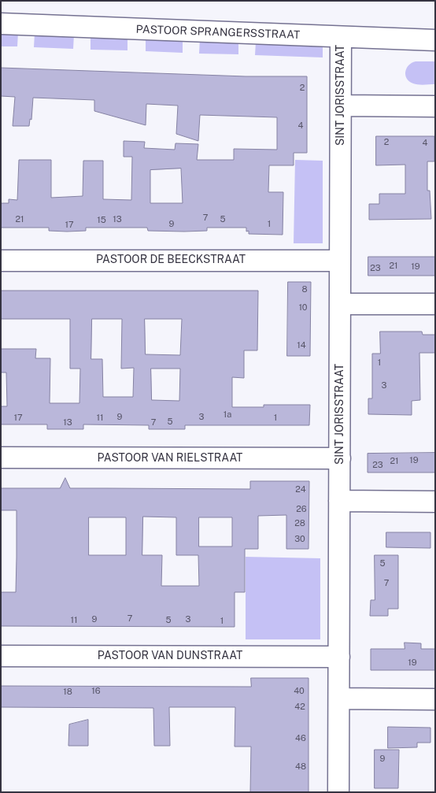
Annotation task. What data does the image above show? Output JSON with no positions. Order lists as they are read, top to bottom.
{
  "streets": {
    "street": [
      "PASTOOR SPRANGERSSTRAAT",
      "SINT JORISSTRAAT",
      "PASTOOR DE BEECKSTRAAT",
      "PASTOOR VAN RIELSTRAAT",
      "PASTOOR VAN DUNSTRAAT"
    ]
  },
  "crossings": [
    ["PASTOOR SPRANGERSSTRAAT", "SINT JORISSTRAAT"],
    ["SINT JORISSTRAAT", "PASTOOR DE BEECKSTRAAT"],
    ["SINT JORISSTRAAT", "PASTOOR VAN RIELSTRAAT"],
    ["SINT JORISSTRAAT", "PASTOOR VAN DUNSTRAAT"]
  ],
  "house_numbers": [
    "2",
    "4",
    "2",
    "4",
    "7",
    "21",
    "13",
    "5",
    "15",
    "9",
    "1",
    "17",
    "21",
    "19",
    "23",
    "8",
    "10",
    "14",
    "1",
    "3",
    "1a",
    "9",
    "3",
    "17",
    "11",
    "1",
    "5",
    "13",
    "7",
    "19",
    "21",
    "23",
    "24",
    "26",
    "28",
    "30",
    "5",
    "7",
    "7",
    "9",
    "3",
    "11",
    "5",
    "1",
    "19",
    "16",
    "40",
    "18",
    "42",
    "46",
    "9",
    "48"
  ]
}
